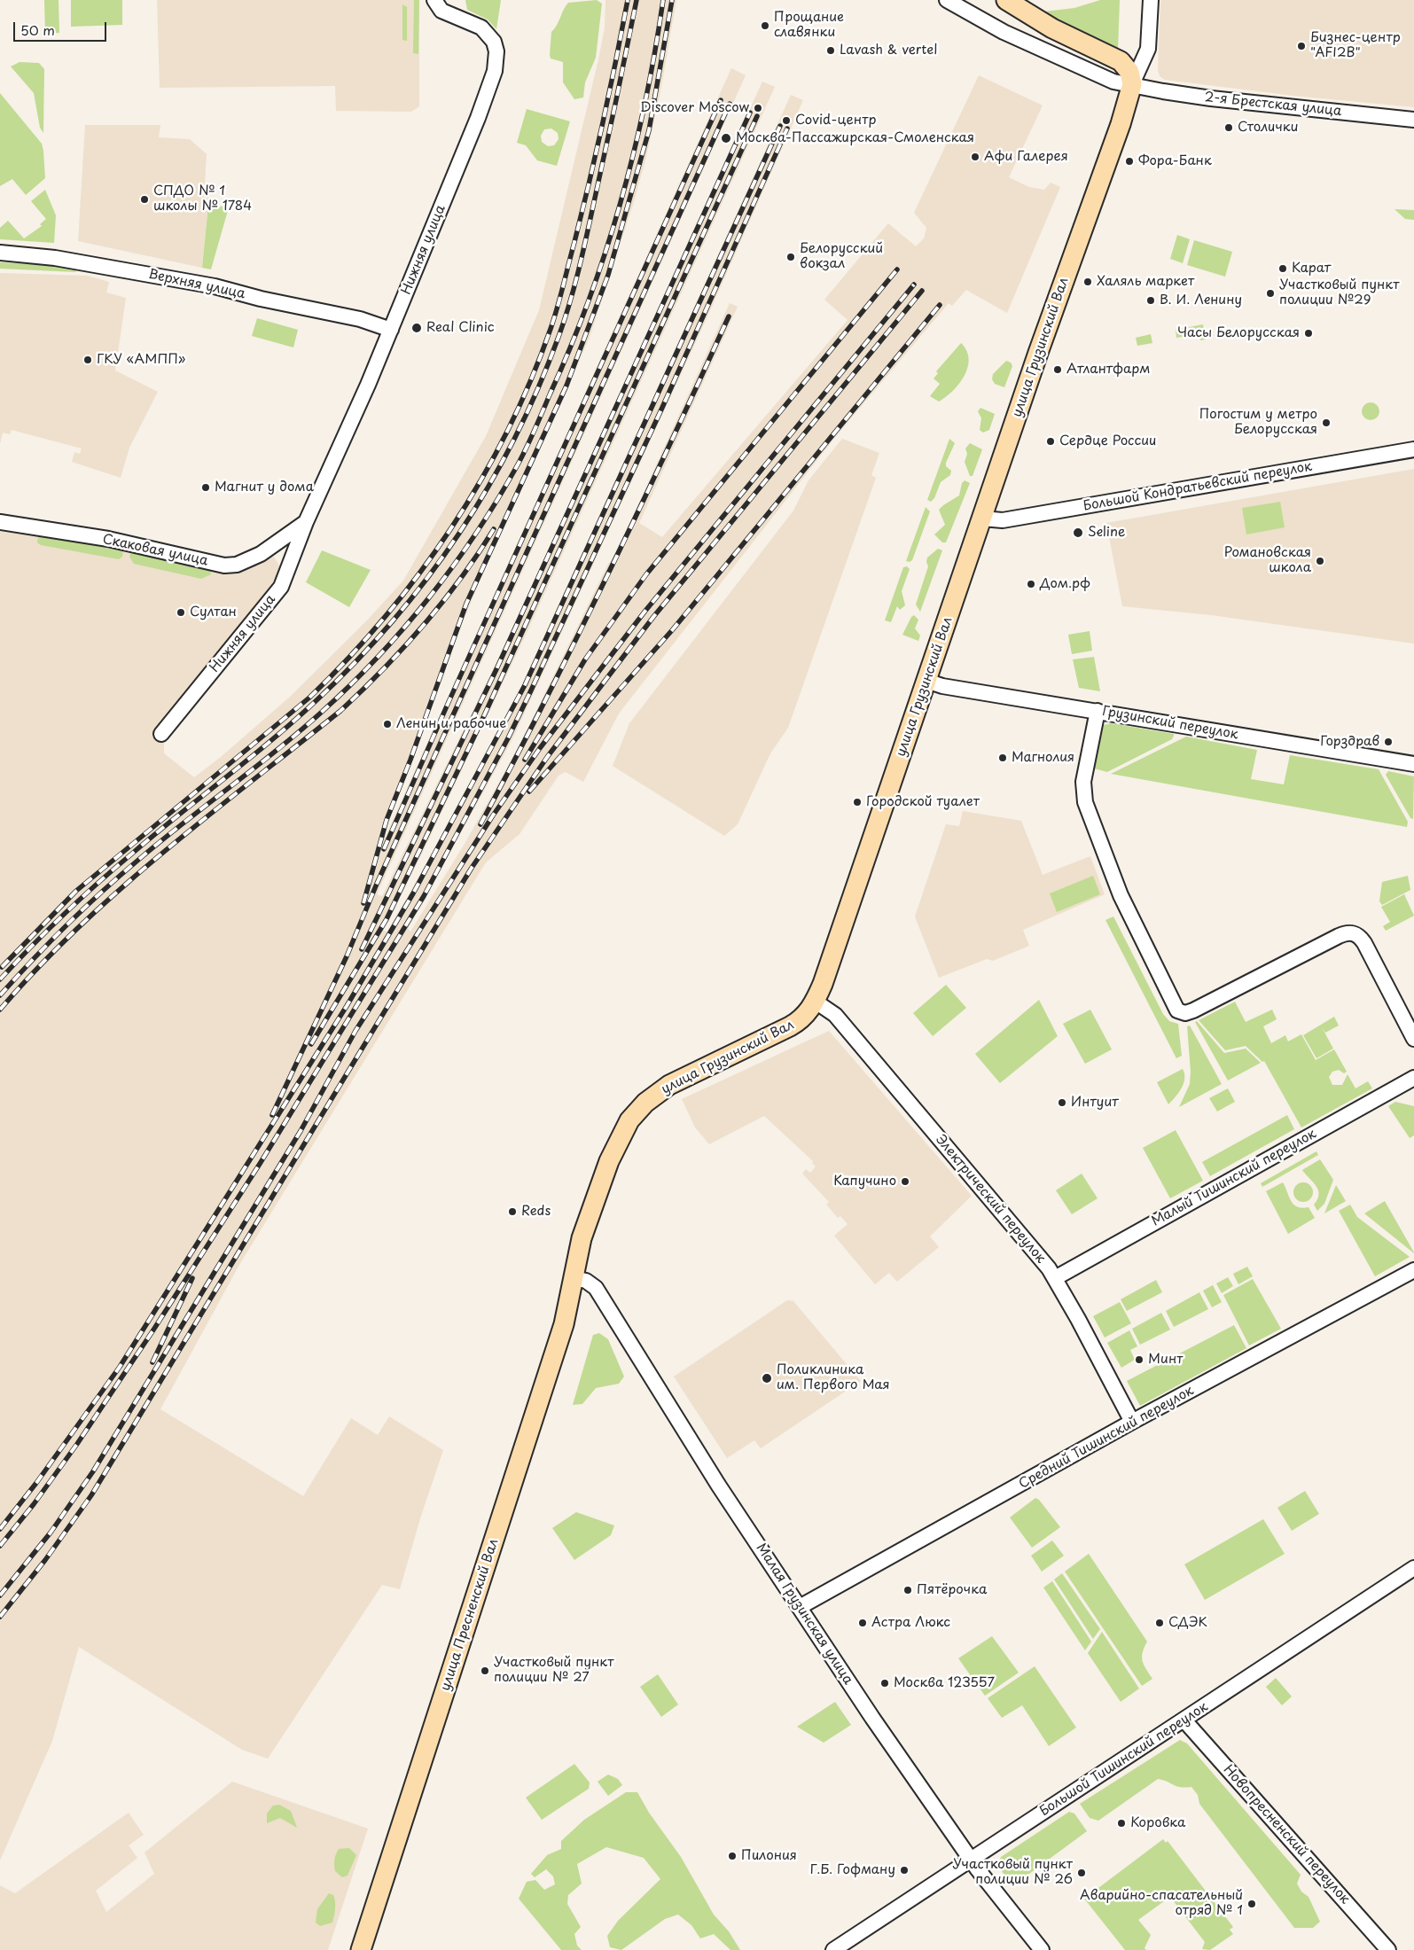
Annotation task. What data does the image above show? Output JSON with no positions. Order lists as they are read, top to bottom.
{
  "streets": {
    "main road": ["улица Грузинский Вал", "улица Пресненский Вал"],
    "street": [
      "2-я Брестская улица",
      "Нижняя улица",
      "Верхняя улица",
      "Большой Кондратьевский переулок",
      "Скаковая улица",
      "Грузинский переулок",
      "Малый Тишинский переулок",
      "Электрический переулок",
      "Средний Тишинский переулок",
      "Малая Грузинская улица",
      "Большой Тишинский переулок",
      "Новопресненский переулок"
    ]
  },
  "crossings": [
    ["2-я Брестская улица", "улица Грузинский Вал"],
    ["Нижняя улица", "Верхняя улица"],
    ["Нижняя улица", "Скаковая улица"],
    ["улица Грузинский Вал", "Большой Кондратьевский переулок"],
    ["улица Грузинский Вал", "Грузинский переулок"],
    ["улица Грузинский Вал", "Электрический переулок"],
    ["улица Грузинский Вал", "Малая Грузинская улица"],
    ["улица Грузинский Вал", "улица Пресненский Вал"],
    ["Малый Тишинский переулок", "Электрический переулок"],
    ["Электрический переулок", "Средний Тишинский переулок"],
    ["Средний Тишинский переулок", "Малая Грузинская улица"],
    ["Малая Грузинская улица", "улица Пресненский Вал"],
    ["Малая Грузинская улица", "Большой Тишинский переулок"],
    ["Большой Тишинский переулок", "Новопресненский переулок"]
  ],
  "places": [
    "Прощание славянки",
    "Бизнес-центр \"AFI2B\"",
    "Lavash & vertel",
    "Discover Moscow",
    "Covid-центр",
    "Столички",
    "Москва-Пассажирская-Смоленская",
    "Афи Галерея",
    "Фора-Банк",
    "СПДО № 1 школы № 1784",
    "Белорусский вокзал",
    "Карат",
    "Халяль маркет",
    "Участковый пункт полиции №29",
    "В. И. Ленину",
    "Real Clinic",
    "Часы Белорусская",
    "ГКУ «АМПП»",
    "Атлантфарм",
    "Погостим у метро Белорусская",
    "Сердце России",
    "Магнит у дома",
    "Seline",
    "Романовская школа",
    "Дом.рф",
    "Султан",
    "Ленин и рабочие",
    "Горздрав",
    "Магнолия",
    "Городской туалет",
    "Интуит",
    "Капучино",
    "Reds",
    "Минт",
    "Поликлиника им. Первого Мая",
    "Пятёрочка",
    "Астра Люкс",
    "СДЭК",
    "Участковый пункт полиции № 27",
    "Москва 123557",
    "Коровка",
    "Пилония",
    "Г.Б. Гофману",
    "Участковый пункт полиции № 26",
    "Аварийно-спасательный отряд № 1"
  ],
  "scale_bar": "50 m"
}
